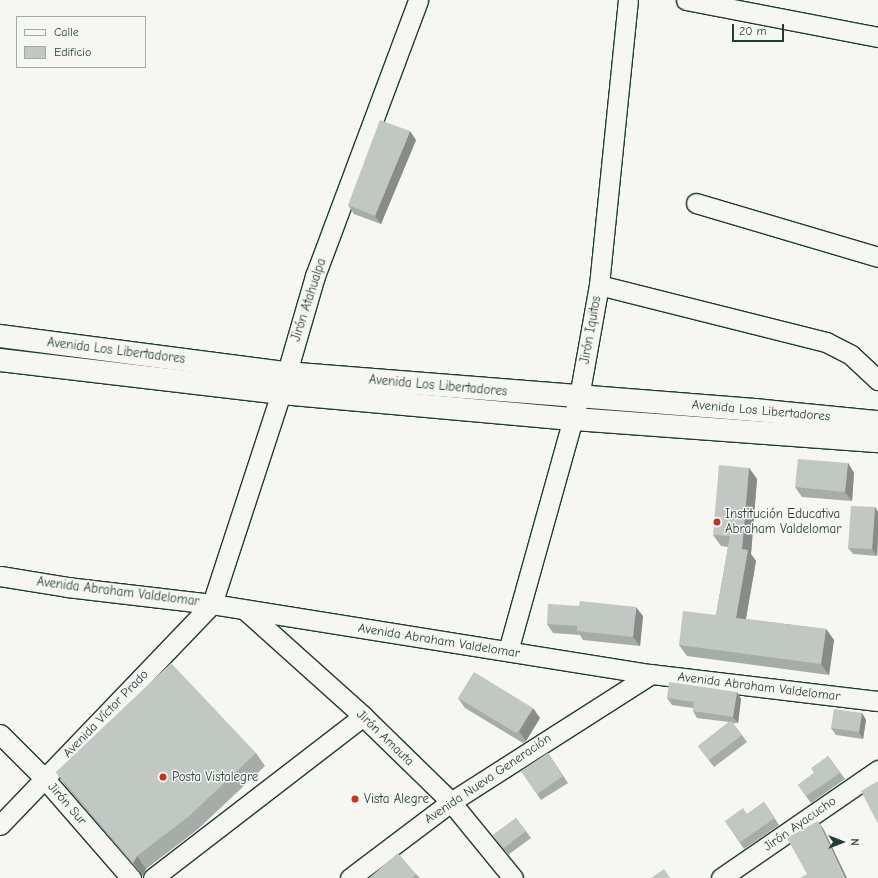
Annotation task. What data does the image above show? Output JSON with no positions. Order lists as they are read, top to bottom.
{
  "streets": {
    "street": [
      "Jirón Atahualpa",
      "Jirón Iquitos",
      "Avenida Los Libertadores",
      "Avenida Abraham Valdelomar",
      "Avenida Víctor Prado",
      "Jirón Amauta",
      "Avenida Nueva Generación",
      "Jirón Sur",
      "Jirón Ayacucho"
    ]
  },
  "crossings": [
    ["Jirón Atahualpa", "Avenida Los Libertadores"],
    ["Jirón Atahualpa", "Avenida Abraham Valdelomar"],
    ["Jirón Atahualpa", "Avenida Víctor Prado"],
    ["Jirón Iquitos", "Avenida Los Libertadores"],
    ["Jirón Iquitos", "Avenida Abraham Valdelomar"],
    ["Avenida Abraham Valdelomar", "Avenida Víctor Prado"],
    ["Avenida Abraham Valdelomar", "Jirón Amauta"],
    ["Avenida Abraham Valdelomar", "Avenida Nueva Generación"],
    ["Avenida Víctor Prado", "Jirón Sur"],
    ["Jirón Amauta", "Avenida Nueva Generación"]
  ],
  "places": ["Institución Educativa Abraham Valdelomar", "Posta Vistalegre", "Vista Alegre"],
  "legend": ["Calle", "Edificio"],
  "scale_bar": "20 m",
  "north": "right"
}
